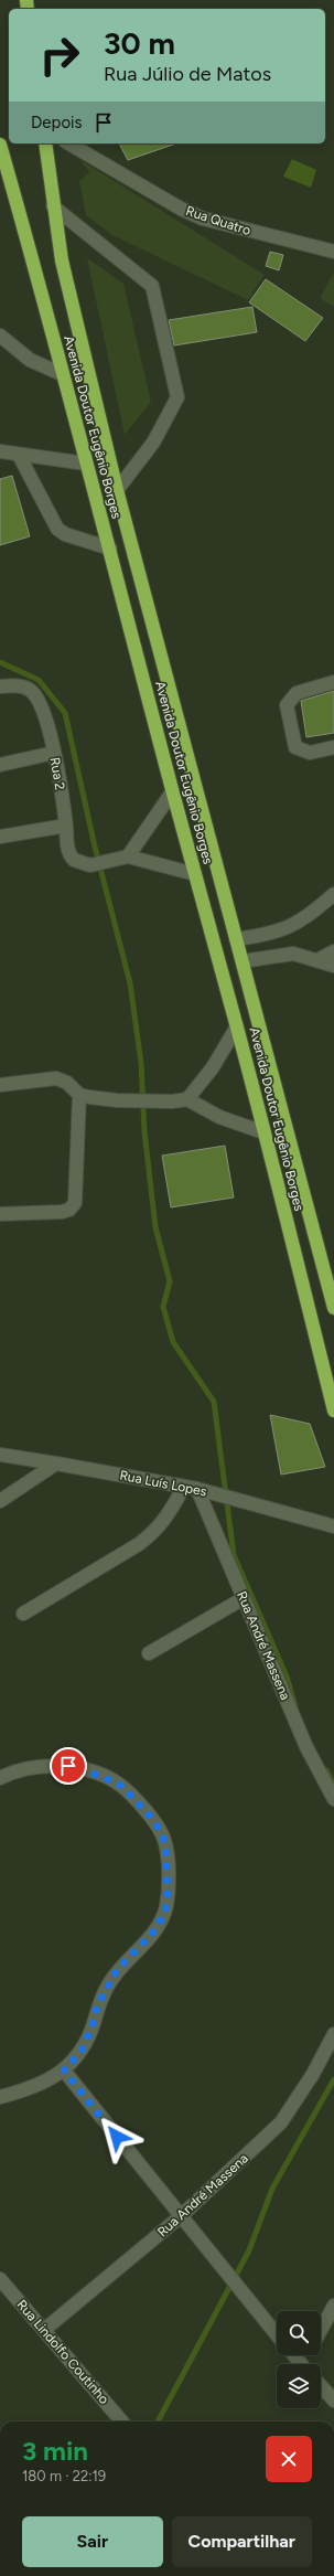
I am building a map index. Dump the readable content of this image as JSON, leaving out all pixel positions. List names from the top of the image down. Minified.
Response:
{"streets":{"highway":["Avenida Doutor Eugênio Borges"],"street":["Rua Quatro","Rua 2","Rua Luís Lopes","Rua André Massena","Rua Lindolfo Coutinho"]},"crossings":[["Rua Luís Lopes","Rua André Massena"],["Rua André Massena","Rua Lindolfo Coutinho"]],"page":{"turn":["30 m","Rua Júlio de Matos"],"then":"Depois","heading":["3 min","180 m · 22:19"],"buttons":["Sair","Compartilhar"]}}
